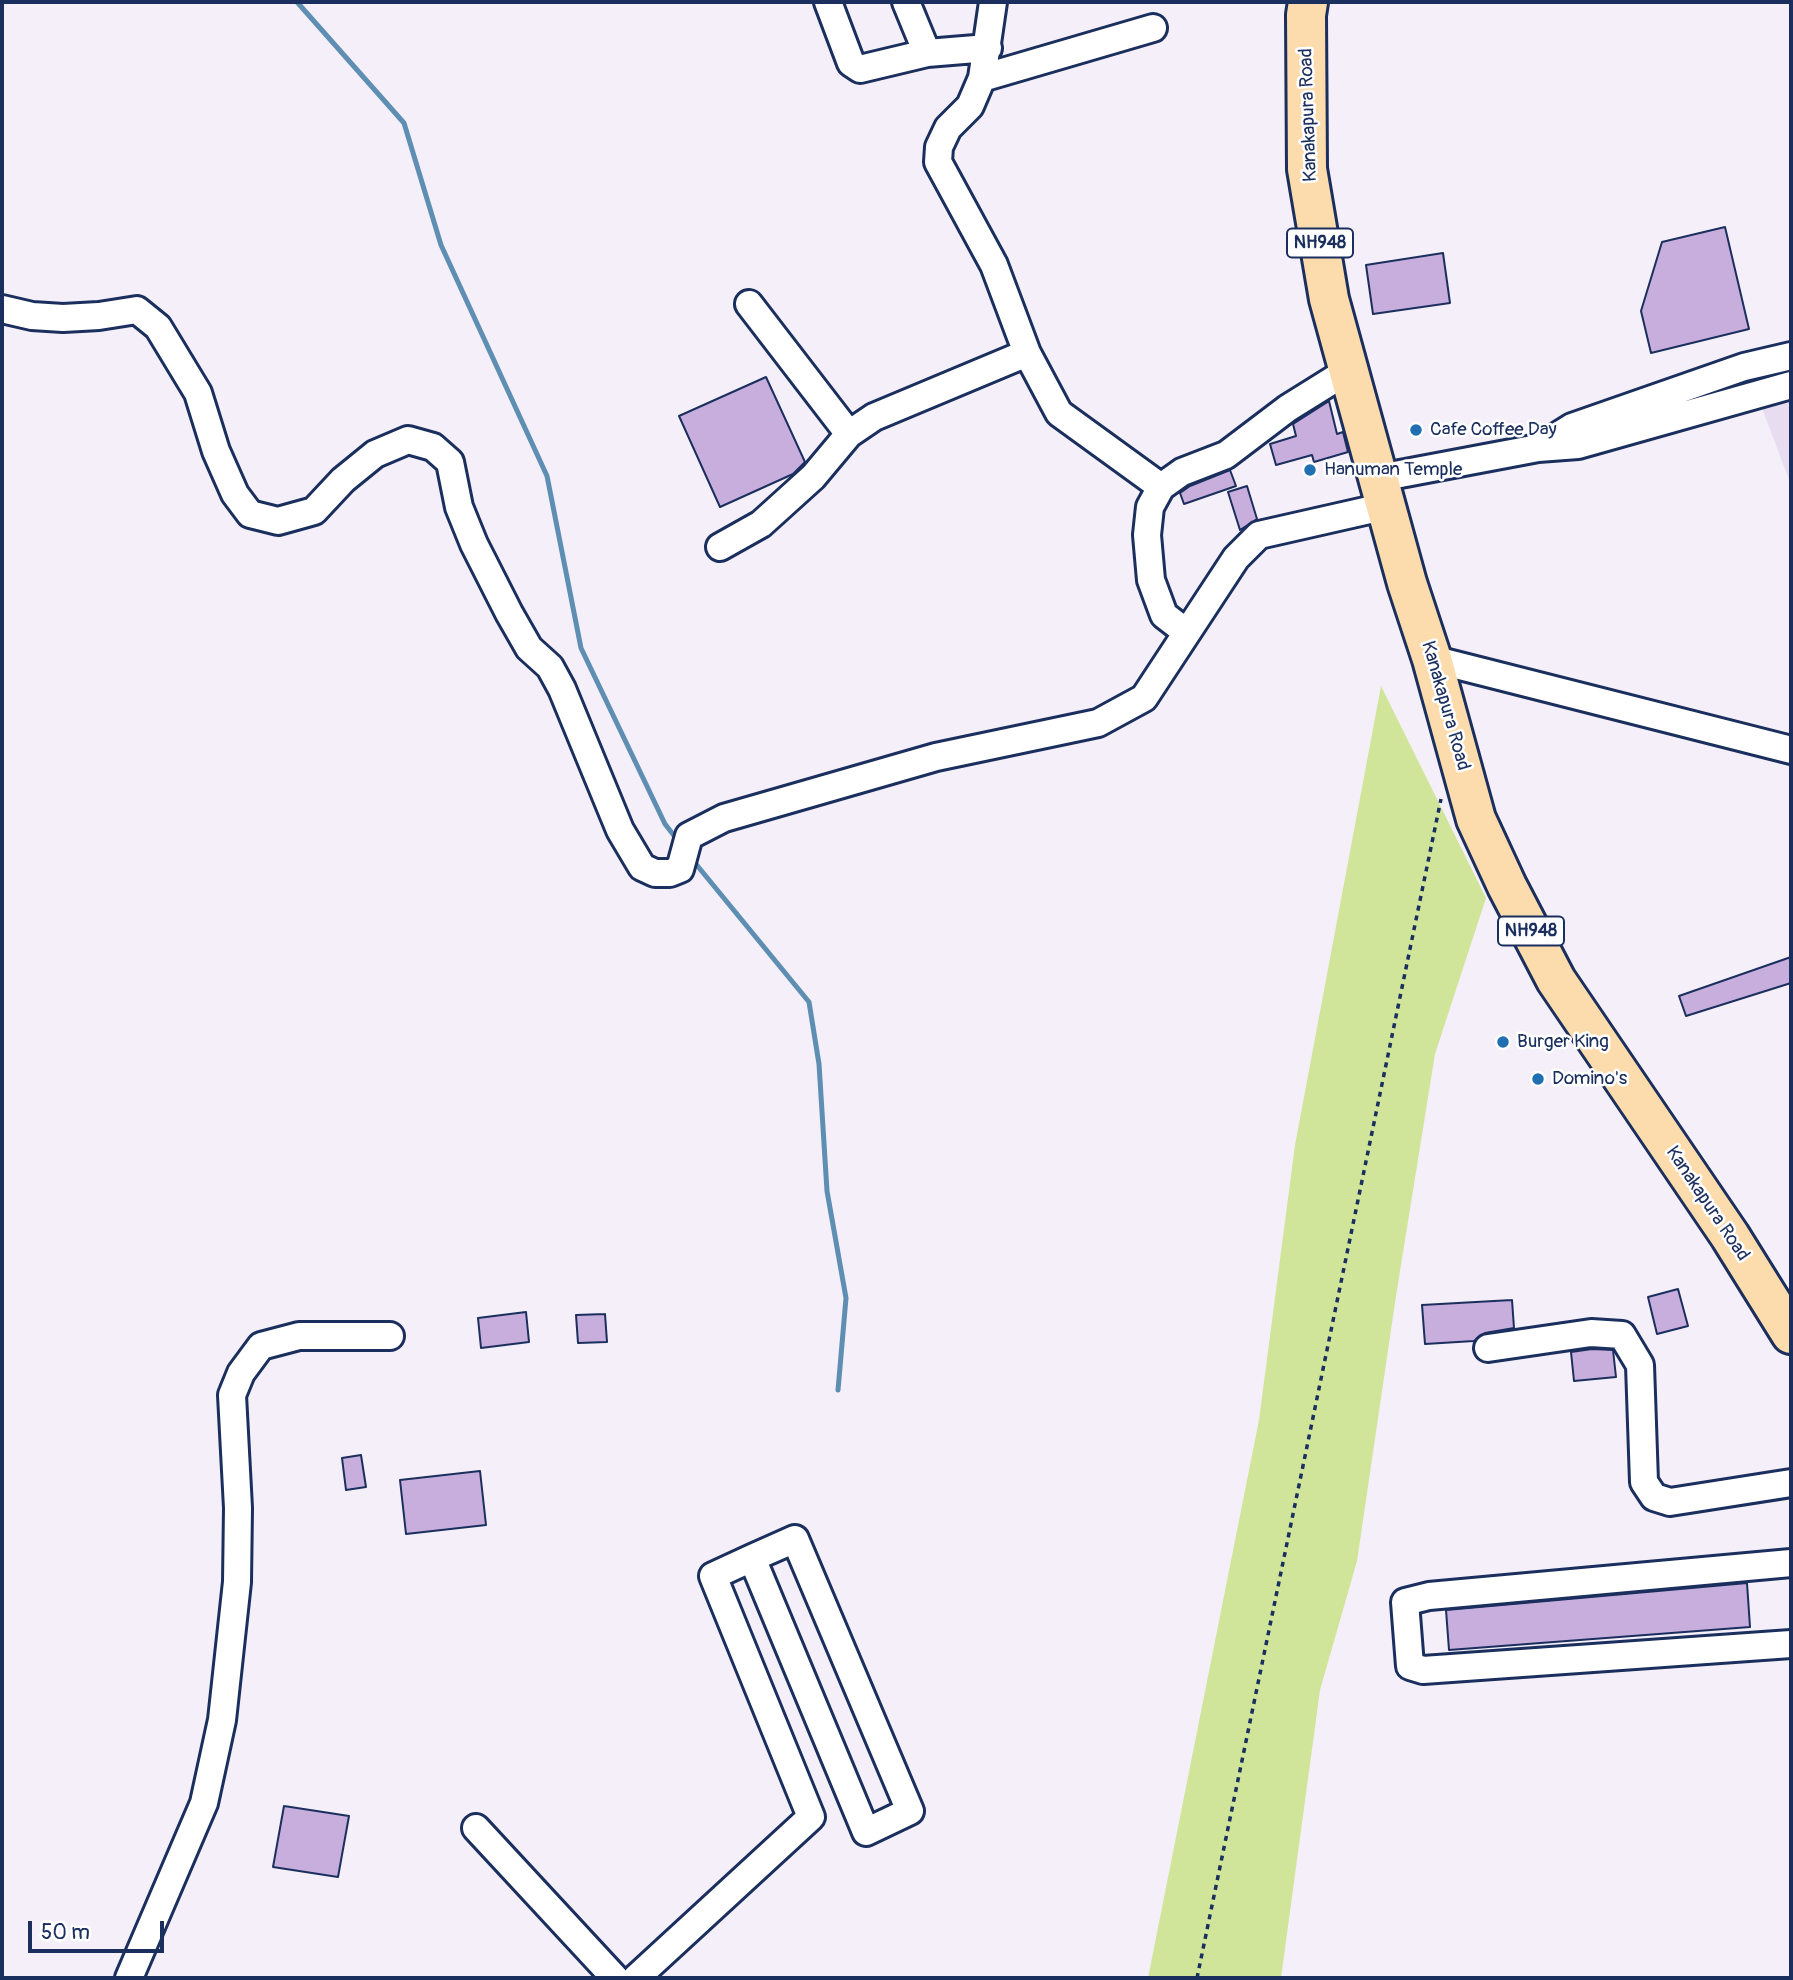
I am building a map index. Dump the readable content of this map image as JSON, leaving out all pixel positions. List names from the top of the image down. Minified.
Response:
{"streets":{"highway":["Kanakapura Road","NH948"]},"places":["Cafe Coffee Day","Hanuman Temple","Burger King","Domino's"],"scale_bar":"50 m"}
